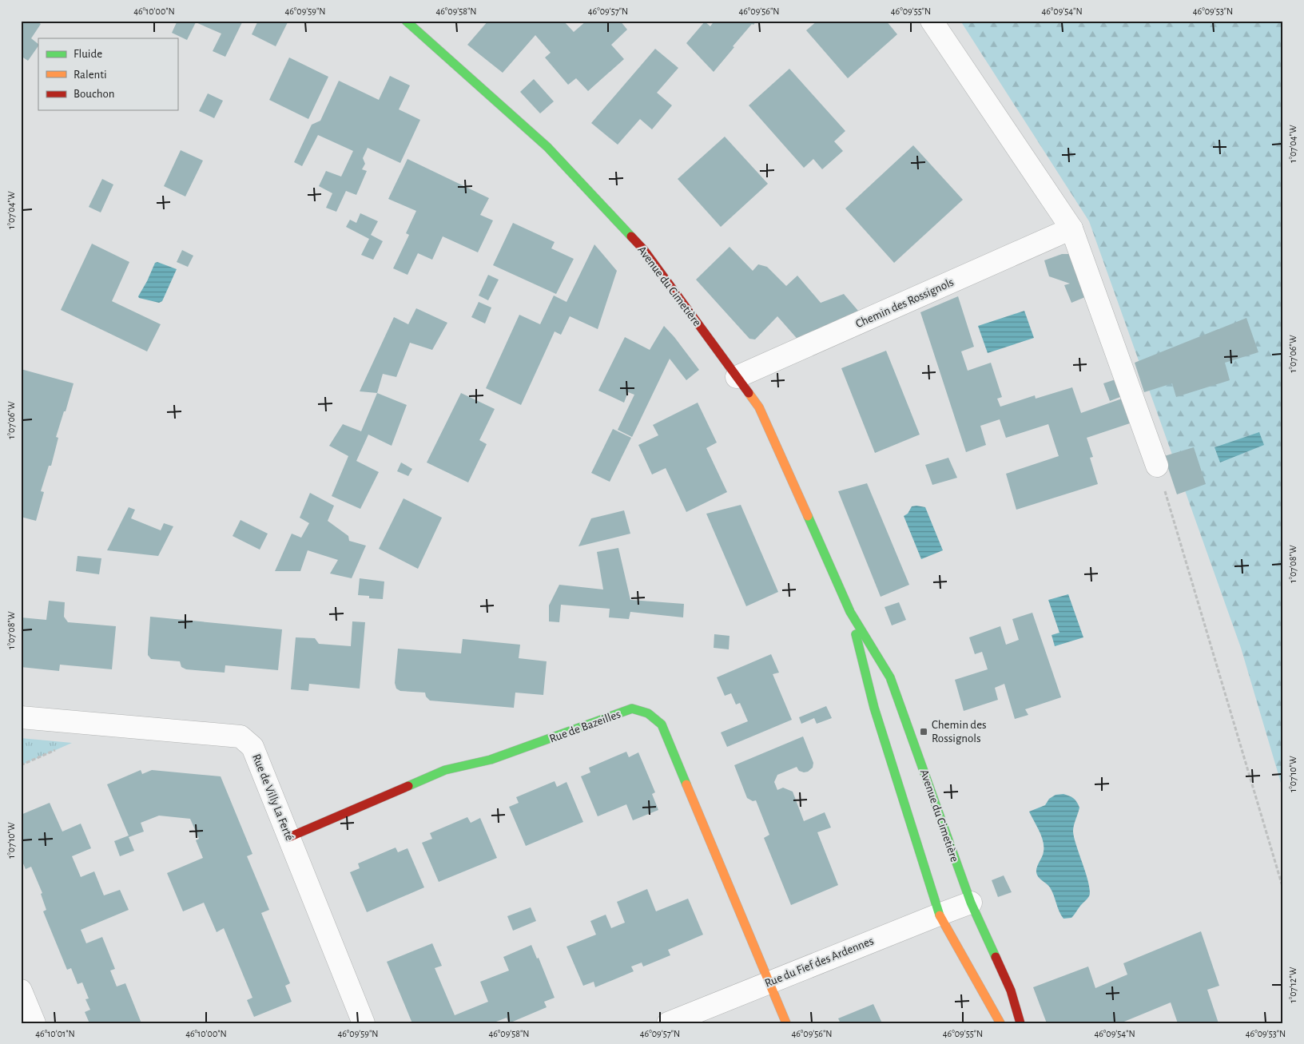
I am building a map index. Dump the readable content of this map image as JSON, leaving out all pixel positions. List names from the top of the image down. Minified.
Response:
{"streets":{"street":["Avenue du Cimetière","Chemin des Rossignols","Rue de Bazeilles","Rue de Villy La Ferté","Rue du Fief des Ardennes"]},"crossings":[["Avenue du Cimetière","Chemin des Rossignols"],["Avenue du Cimetière","Rue du Fief des Ardennes"],["Rue de Bazeilles","Rue de Villy La Ferté"],["Rue de Bazeilles","Rue du Fief des Ardennes"]],"places":{"transit":["Chemin des Rossignols"]},"legend":["Fluide","Ralenti","Bouchon"],"coordinates":["46°10'00\"N","46°09'59\"N","46°09'58\"N","46°09'57\"N","46°09'56\"N","46°09'55\"N","46°09'54\"N","46°09'53\"N","1°07'04\"W","1°07'06\"W","1°07'08\"W","1°07'10\"W","1°07'12\"W","46°10'01\"N"]}
